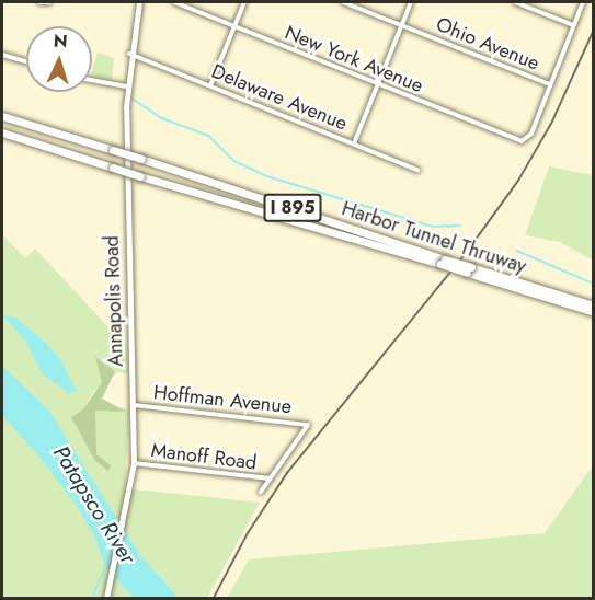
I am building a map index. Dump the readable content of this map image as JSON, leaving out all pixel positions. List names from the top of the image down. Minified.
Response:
{"streets":{"highway":["I 895","Harbor Tunnel Thruway"],"main road":["Annapolis Road"],"street":["Ohio Avenue","New York Avenue","Delaware Avenue","Hoffman Avenue","Manoff Road"]},"crossings":[["Ohio Avenue","New York Avenue"],["Delaware Avenue","Annapolis Road"],["Annapolis Road","Hoffman Avenue"],["Annapolis Road","Manoff Road"],["Hoffman Avenue","Manoff Road"]],"water":["Patapsco River"],"north":"top"}
